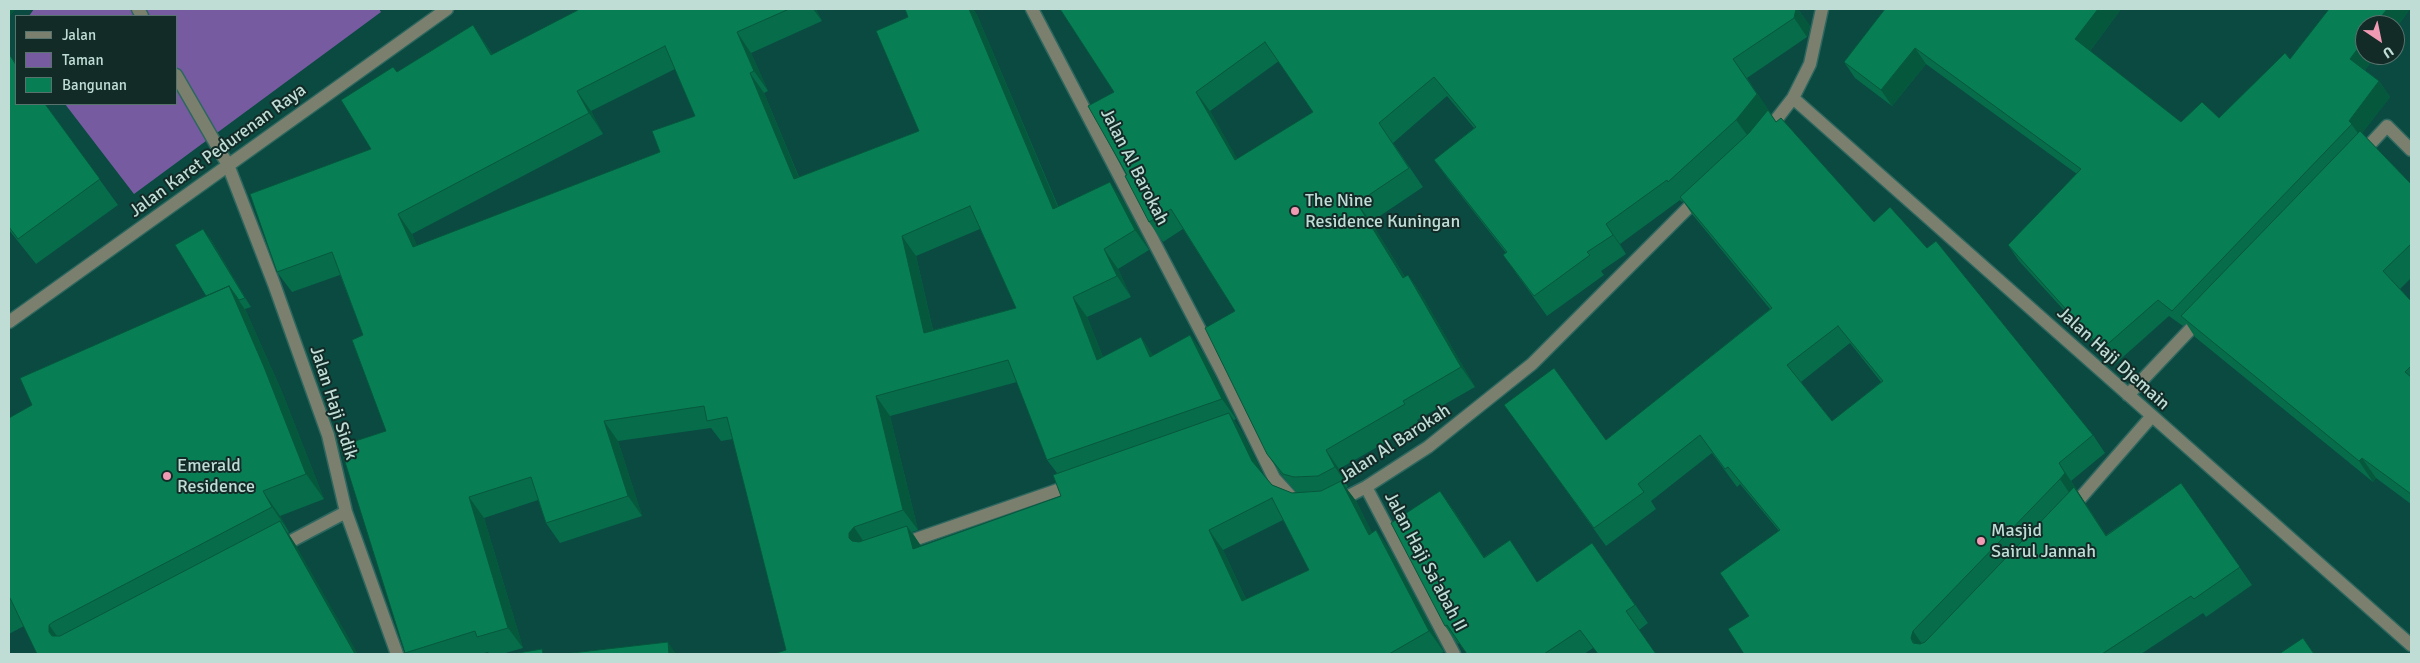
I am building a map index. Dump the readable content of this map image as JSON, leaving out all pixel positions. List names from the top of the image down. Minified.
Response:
{"streets":{"street":["Jalan Karet Pedurenan Raya","Jalan Al Barokah","Jalan Haji Djemain","Jalan Haji Sidik","Jalan Haji Sa'abah II"]},"crossings":[["Jalan Karet Pedurenan Raya","Jalan Haji Sidik"],["Jalan Al Barokah","Jalan Haji Sa'abah II"]],"places":["The Nine Residence Kuningan","Emerald Residence","Masjid Sairul Jannah"],"legend":["Jalan","Taman","Bangunan"],"north":"bottom right"}
